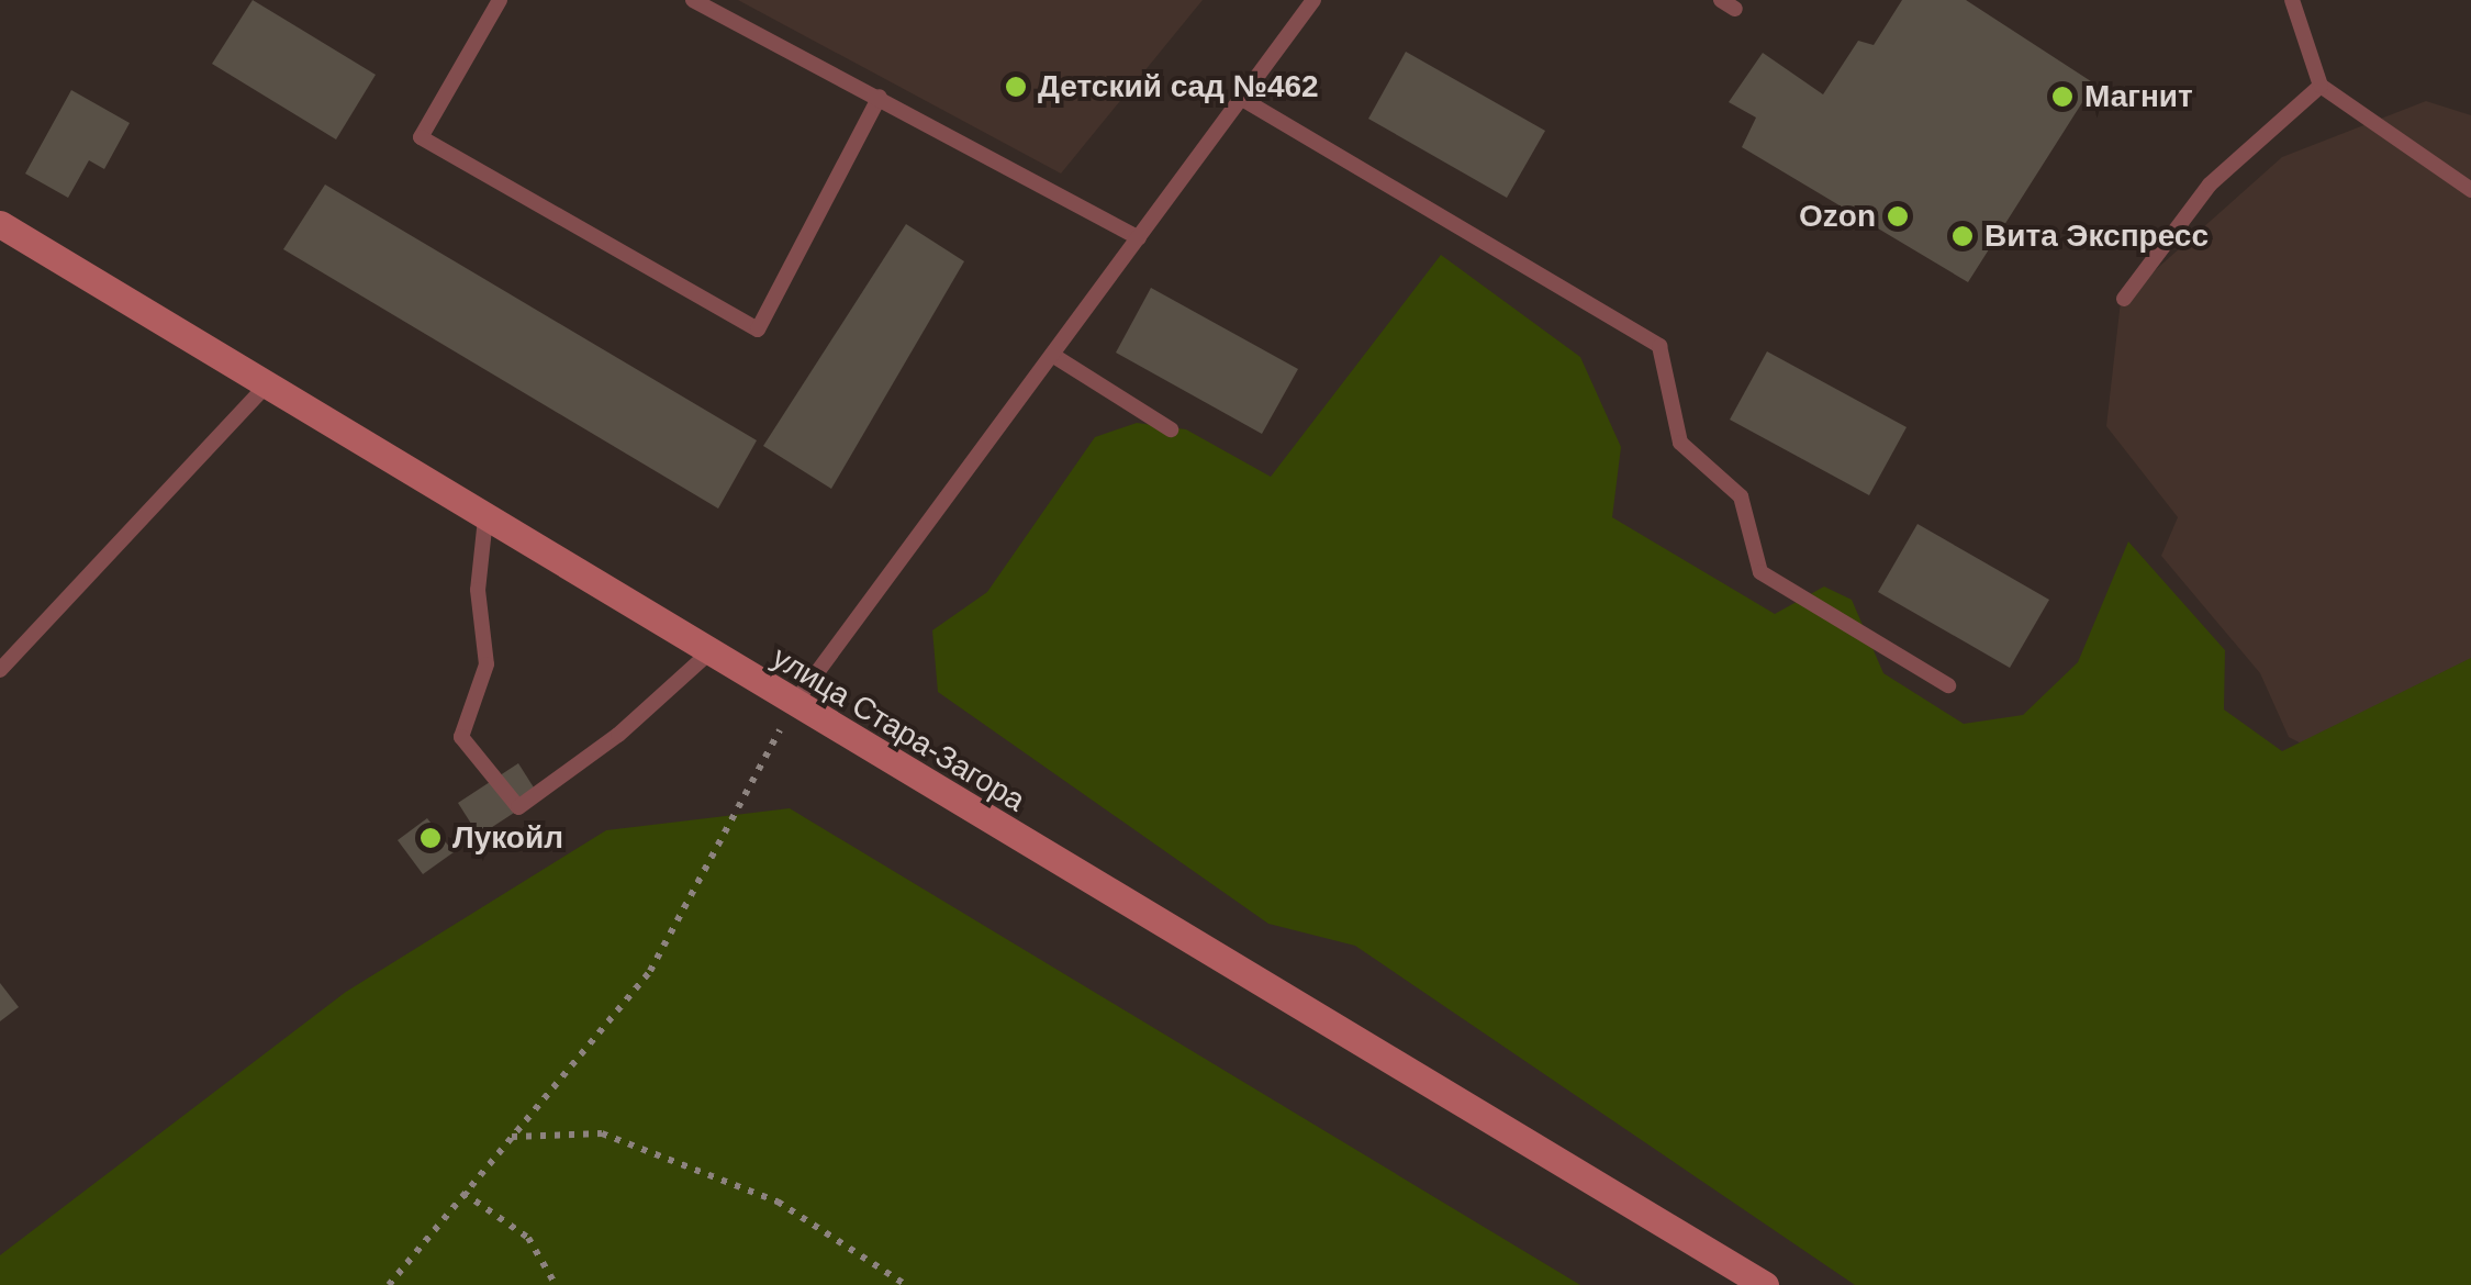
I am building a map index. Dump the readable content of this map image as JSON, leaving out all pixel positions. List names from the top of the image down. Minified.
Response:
{"streets":{"main road":["улица Стара-Загора"]},"places":["Детский сад №462","Магнит","Ozon","Вита Экспресс","Лукойл"]}
